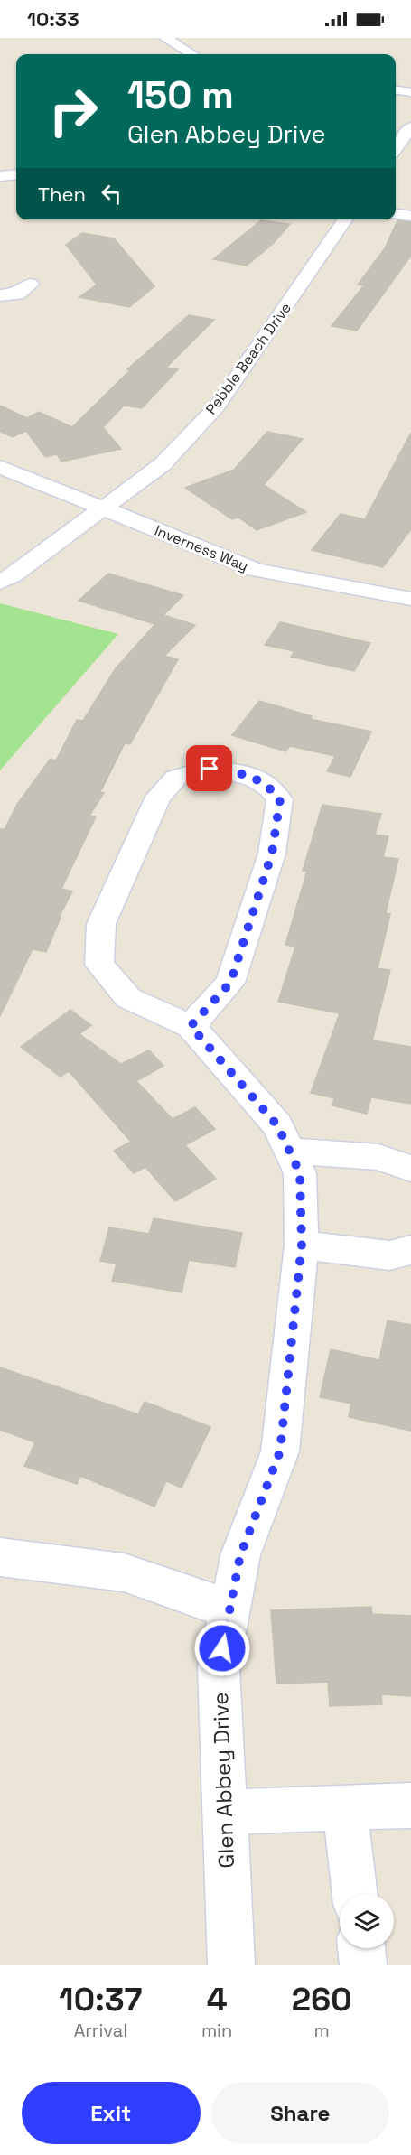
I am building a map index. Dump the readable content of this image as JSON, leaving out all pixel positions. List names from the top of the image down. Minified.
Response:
{"streets":{"street":["Pebble Beach Drive","Inverness Way","Glen Abbey Drive"]},"crossings":[["Pebble Beach Drive","Inverness Way"]],"page":{"status":"10:33","turn":["150 m","Glen Abbey Drive"],"then":"Then","eta":["10:37","Arrival","4","min","260","m"],"buttons":["Exit","Share"]}}
